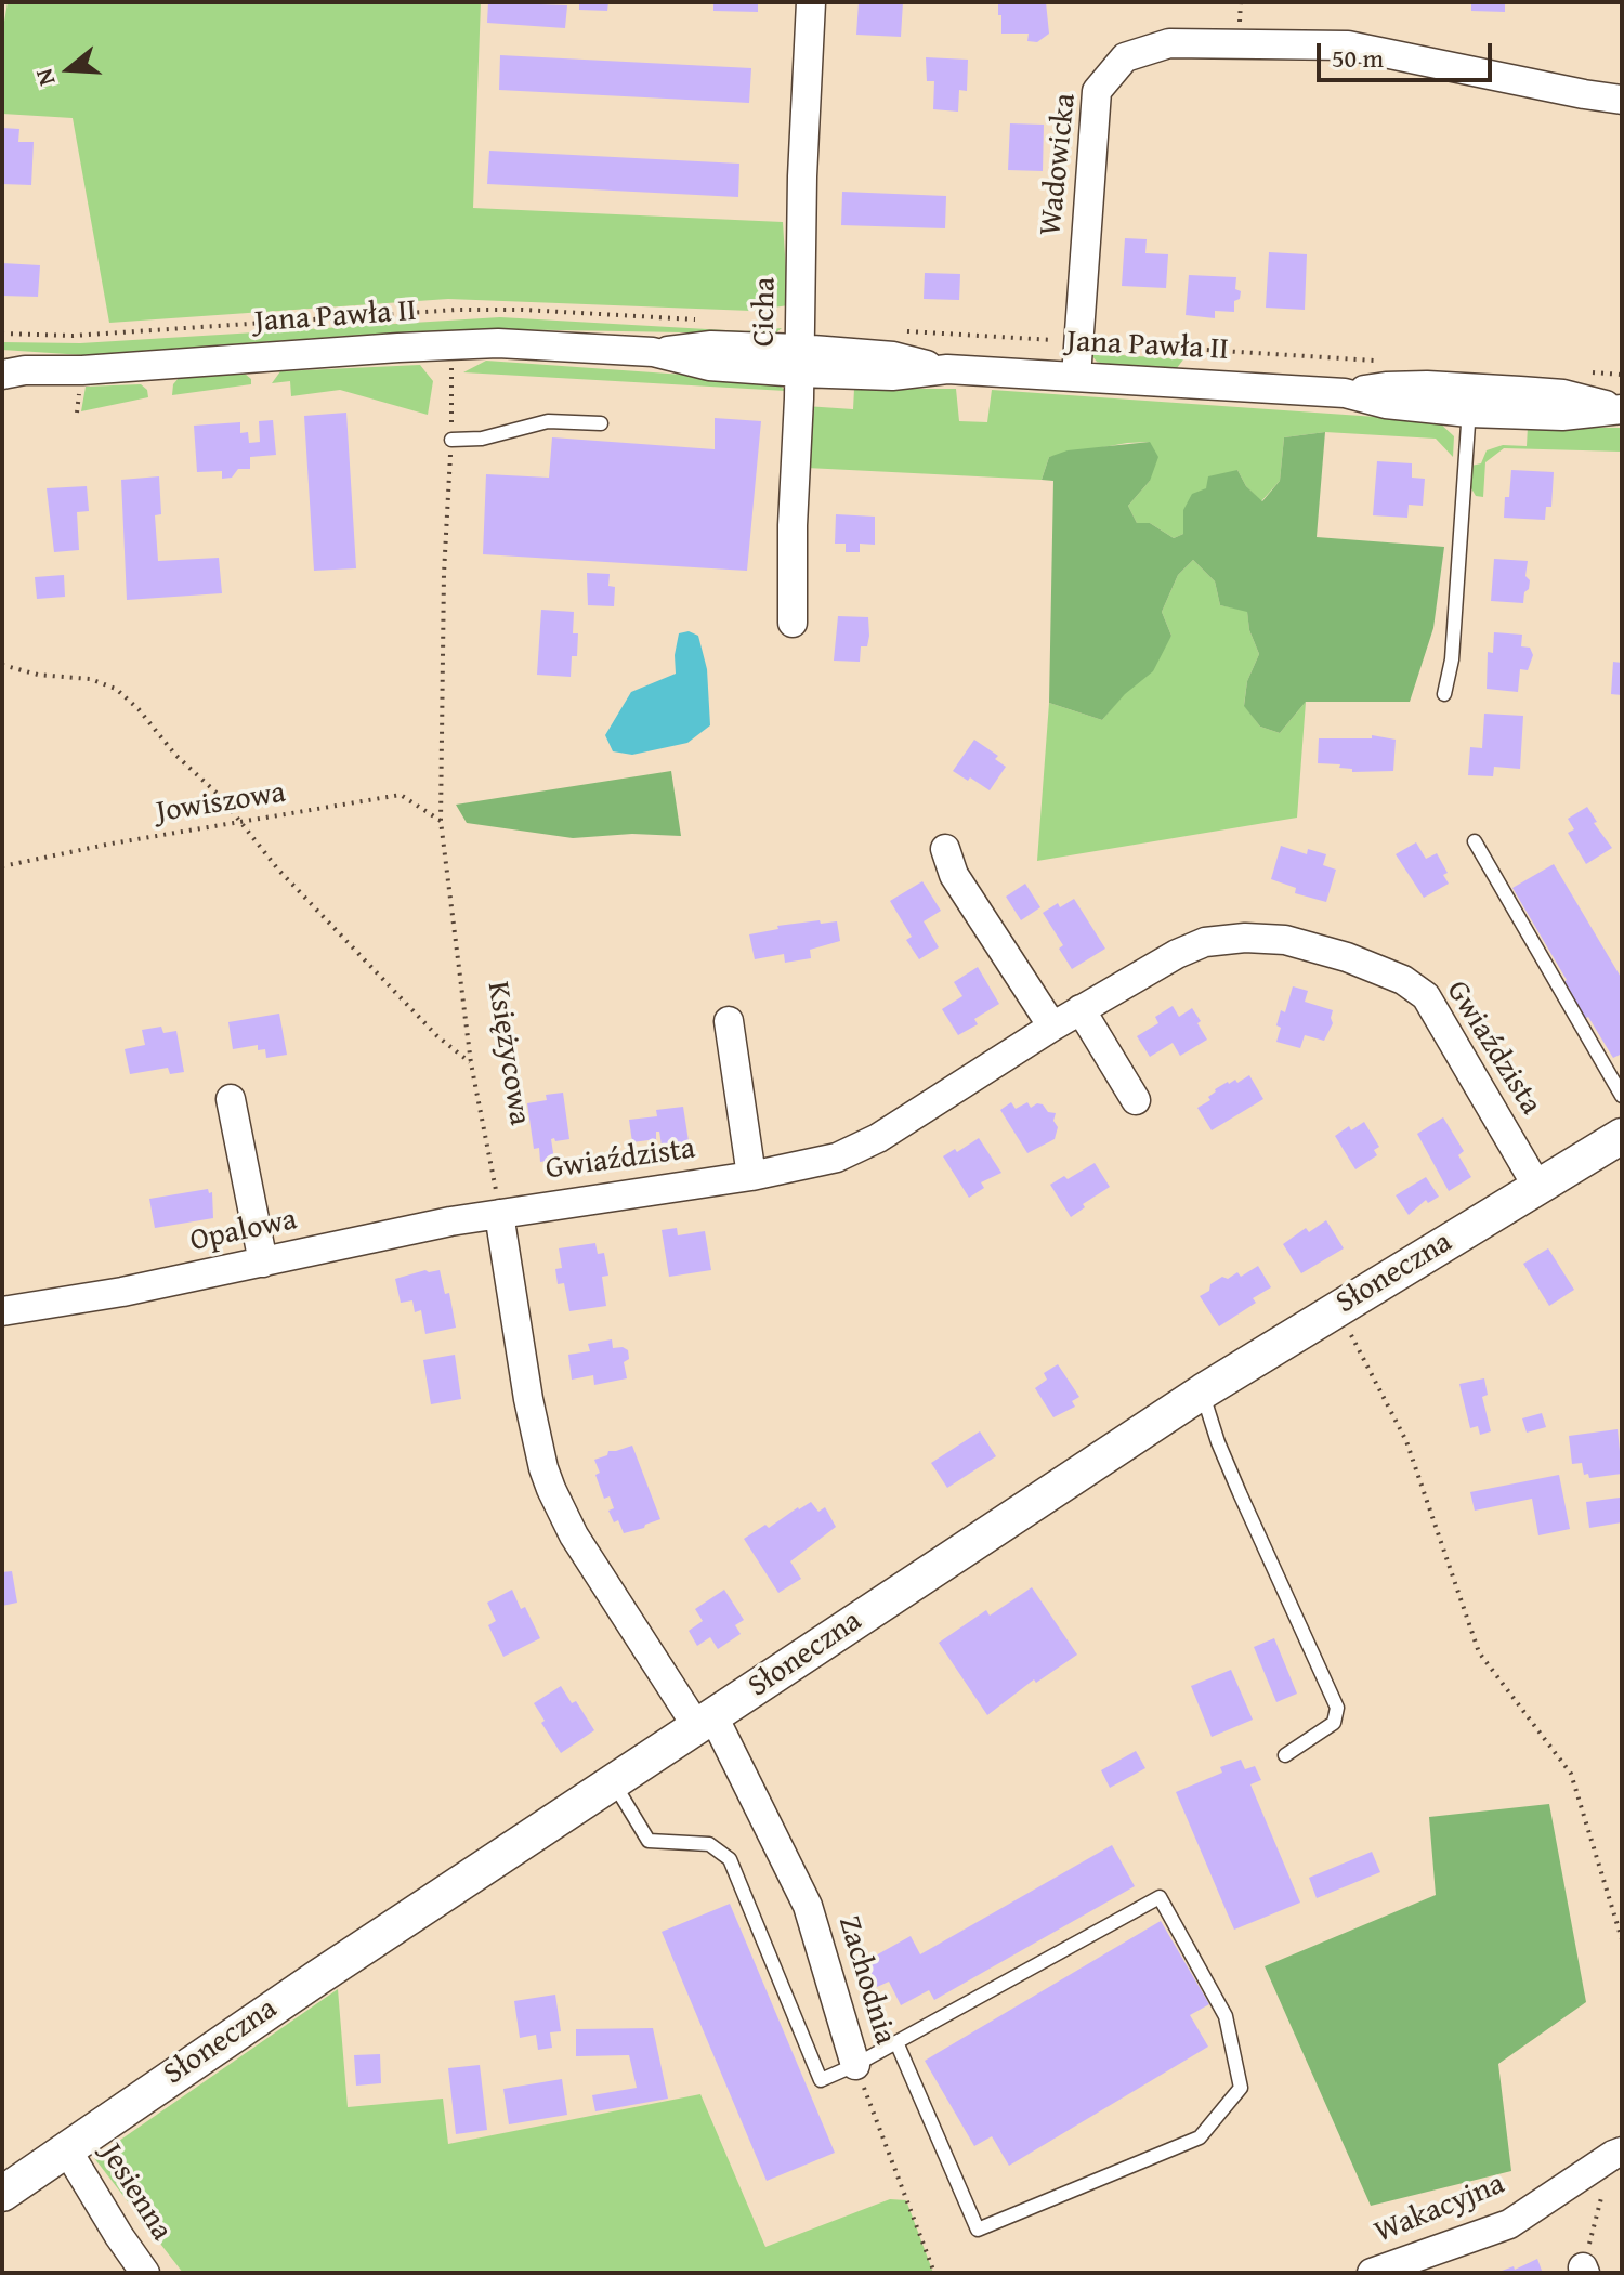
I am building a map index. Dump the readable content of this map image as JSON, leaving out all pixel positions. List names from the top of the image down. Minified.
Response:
{"streets":{"street":["Wadowicka","Cicha","Jana Pawła II","Gwiaździsta","Opalowa","Słoneczna","Zachodnia","Jesienna","Wakacyjna"],"path":["Jowiszowa","Księżycowa"]},"crossings":[["Wadowicka","Jana Pawła II"],["Cicha","Jana Pawła II"],["Jana Pawła II","Księżycowa"],["Jowiszowa","Księżycowa"],["Gwiaździsta","Księżycowa"],["Gwiaździsta","Opalowa"],["Gwiaździsta","Słoneczna"],["Księżycowa","Opalowa"],["Słoneczna","Zachodnia"],["Słoneczna","Jesienna"]],"scale_bar":"50 m","north":"left"}
